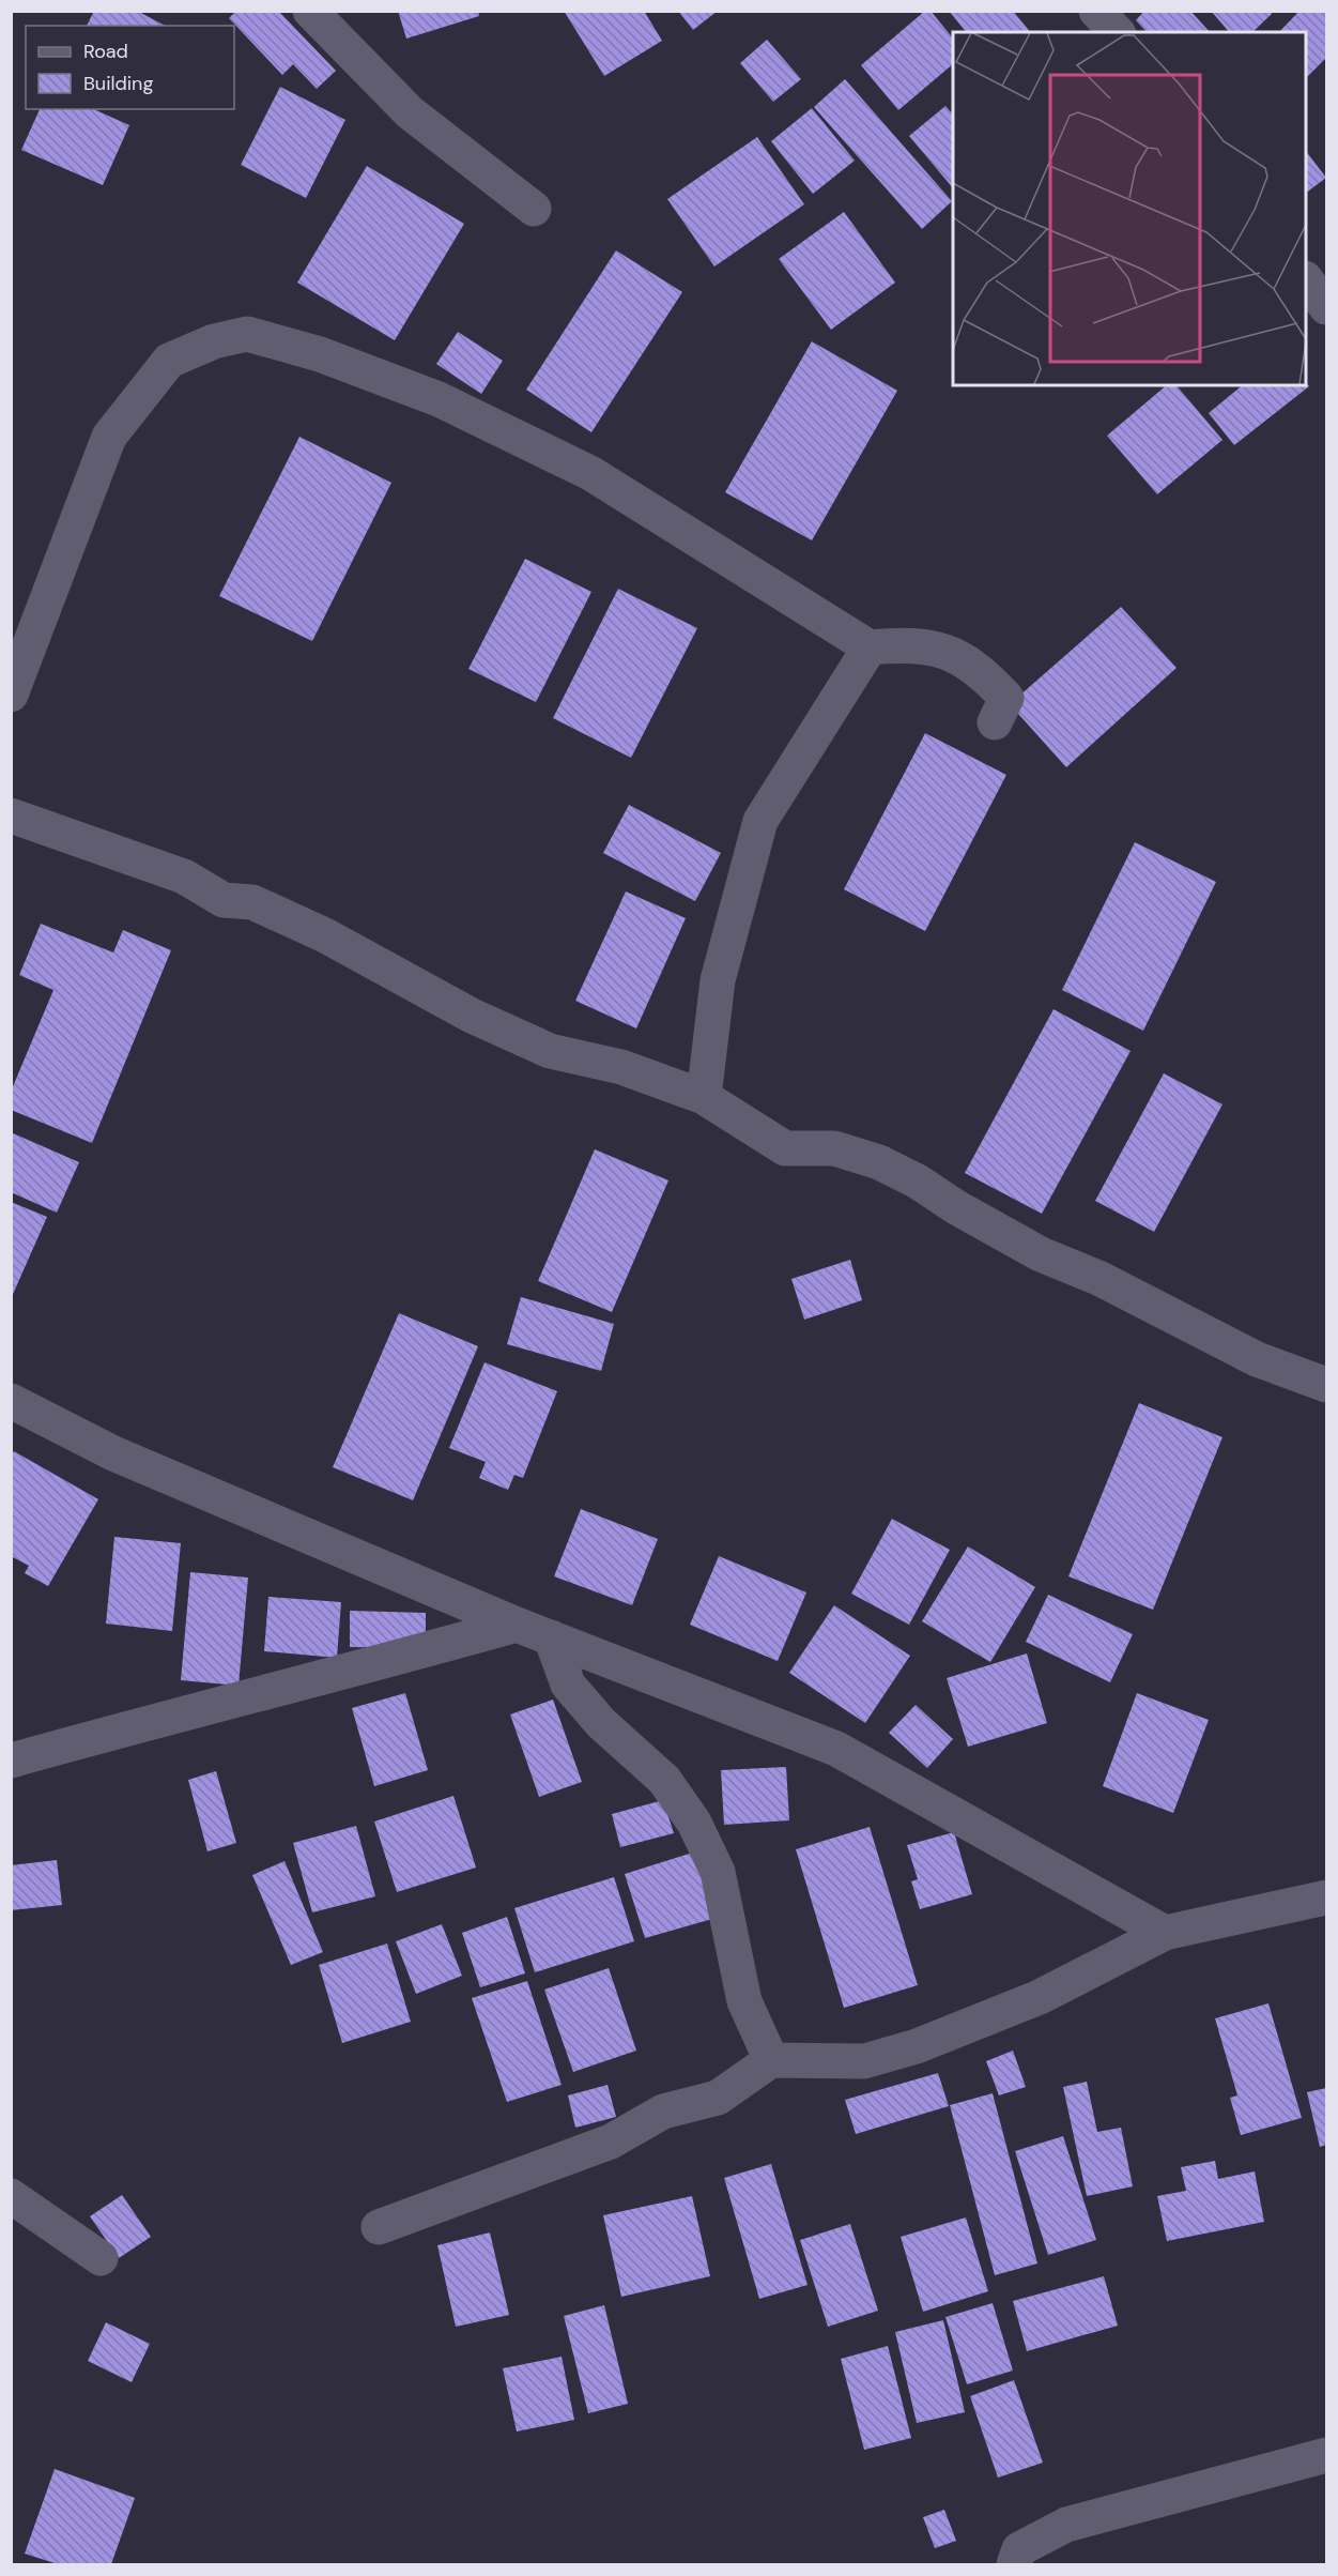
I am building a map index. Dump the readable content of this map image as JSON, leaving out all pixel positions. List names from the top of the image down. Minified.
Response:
{"legend":["Road","Building"]}
